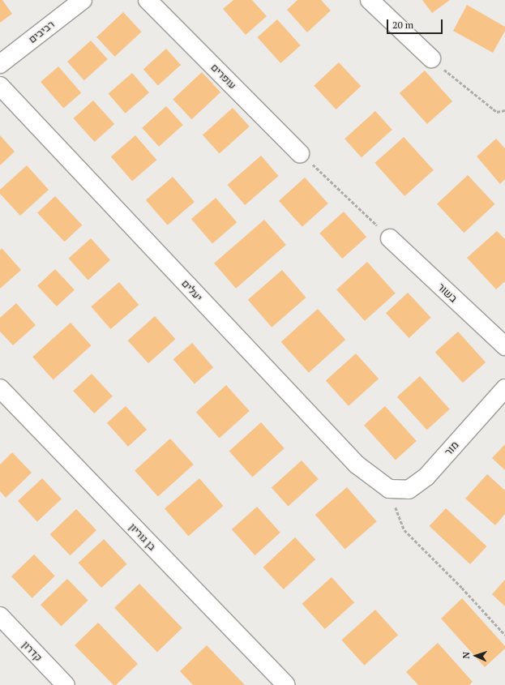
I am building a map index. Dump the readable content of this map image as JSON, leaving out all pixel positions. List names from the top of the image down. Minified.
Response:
{"streets":{"street":["רביבים","עופרים","יעלים","בשור","מור","בן גוריון","קדרון"]},"crossings":[["יעלים","מור"]],"scale_bar":"20 m","north":"left"}
